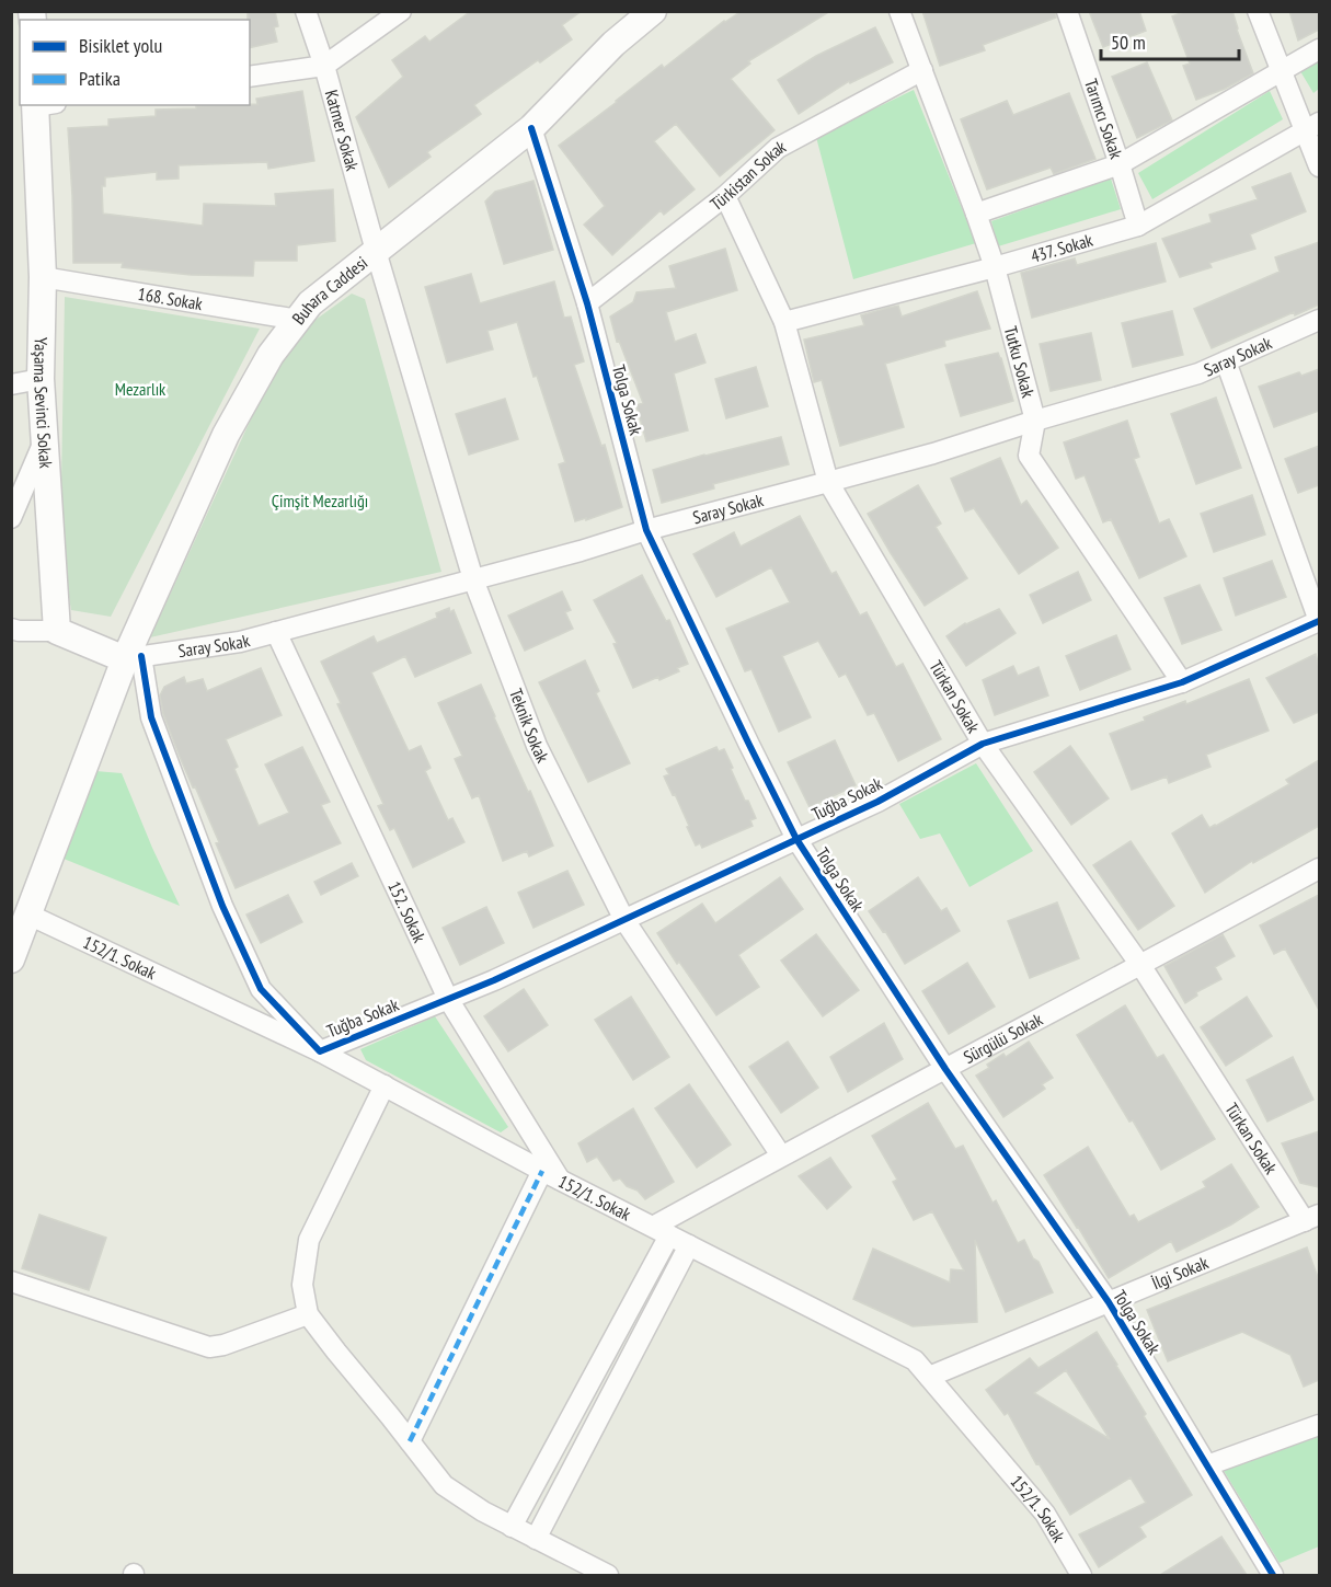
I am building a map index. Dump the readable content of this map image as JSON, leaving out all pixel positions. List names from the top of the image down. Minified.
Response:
{"streets":{"street":["Tarımcı Sokak","Katmer Sokak","Türkistan Sokak","437. Sokak","Buhara Caddesi","168. Sokak","Saray Sokak","Tutku Sokak","Tolga Sokak","Yaşama Sevinci Sokak","Türkan Sokak","Teknik Sokak","Tuğba Sokak","152. Sokak","152/1. Sokak","Sürgülü Sokak","İlgi Sokak"]},"crossings":[["Tarımcı Sokak","437. Sokak"],["Katmer Sokak","Buhara Caddesi"],["Katmer Sokak","Teknik Sokak"],["Türkistan Sokak","Tutku Sokak"],["Türkistan Sokak","Tolga Sokak"],["Türkistan Sokak","Türkan Sokak"],["437. Sokak","Tutku Sokak"],["437. Sokak","Türkan Sokak"],["Buhara Caddesi","168. Sokak"],["Buhara Caddesi","Saray Sokak"],["Buhara Caddesi","Tolga Sokak"],["Buhara Caddesi","Teknik Sokak"],["Buhara Caddesi","152/1. Sokak"],["168. Sokak","Yaşama Sevinci Sokak"],["Saray Sokak","Tutku Sokak"],["Saray Sokak","Tolga Sokak"],["Saray Sokak","Türkan Sokak"],["Saray Sokak","Teknik Sokak"],["Saray Sokak","152. Sokak"],["Tutku Sokak","Tuğba Sokak"],["Tolga Sokak","Tuğba Sokak"],["Tolga Sokak","Sürgülü Sokak"],["Tolga Sokak","İlgi Sokak"],["Türkan Sokak","Tuğba Sokak"],["Türkan Sokak","Sürgülü Sokak"],["Türkan Sokak","İlgi Sokak"],["Teknik Sokak","Tuğba Sokak"],["Teknik Sokak","Sürgülü Sokak"],["Tuğba Sokak","152. Sokak"],["Tuğba Sokak","152/1. Sokak"],["152. Sokak","152/1. Sokak"],["152/1. Sokak","Sürgülü Sokak"],["152/1. Sokak","İlgi Sokak"]],"parks":["Mezarlık","Çimşit Mezarlığı"],"legend":["Bisiklet yolu","Patika"],"scale_bar":"50 m"}
